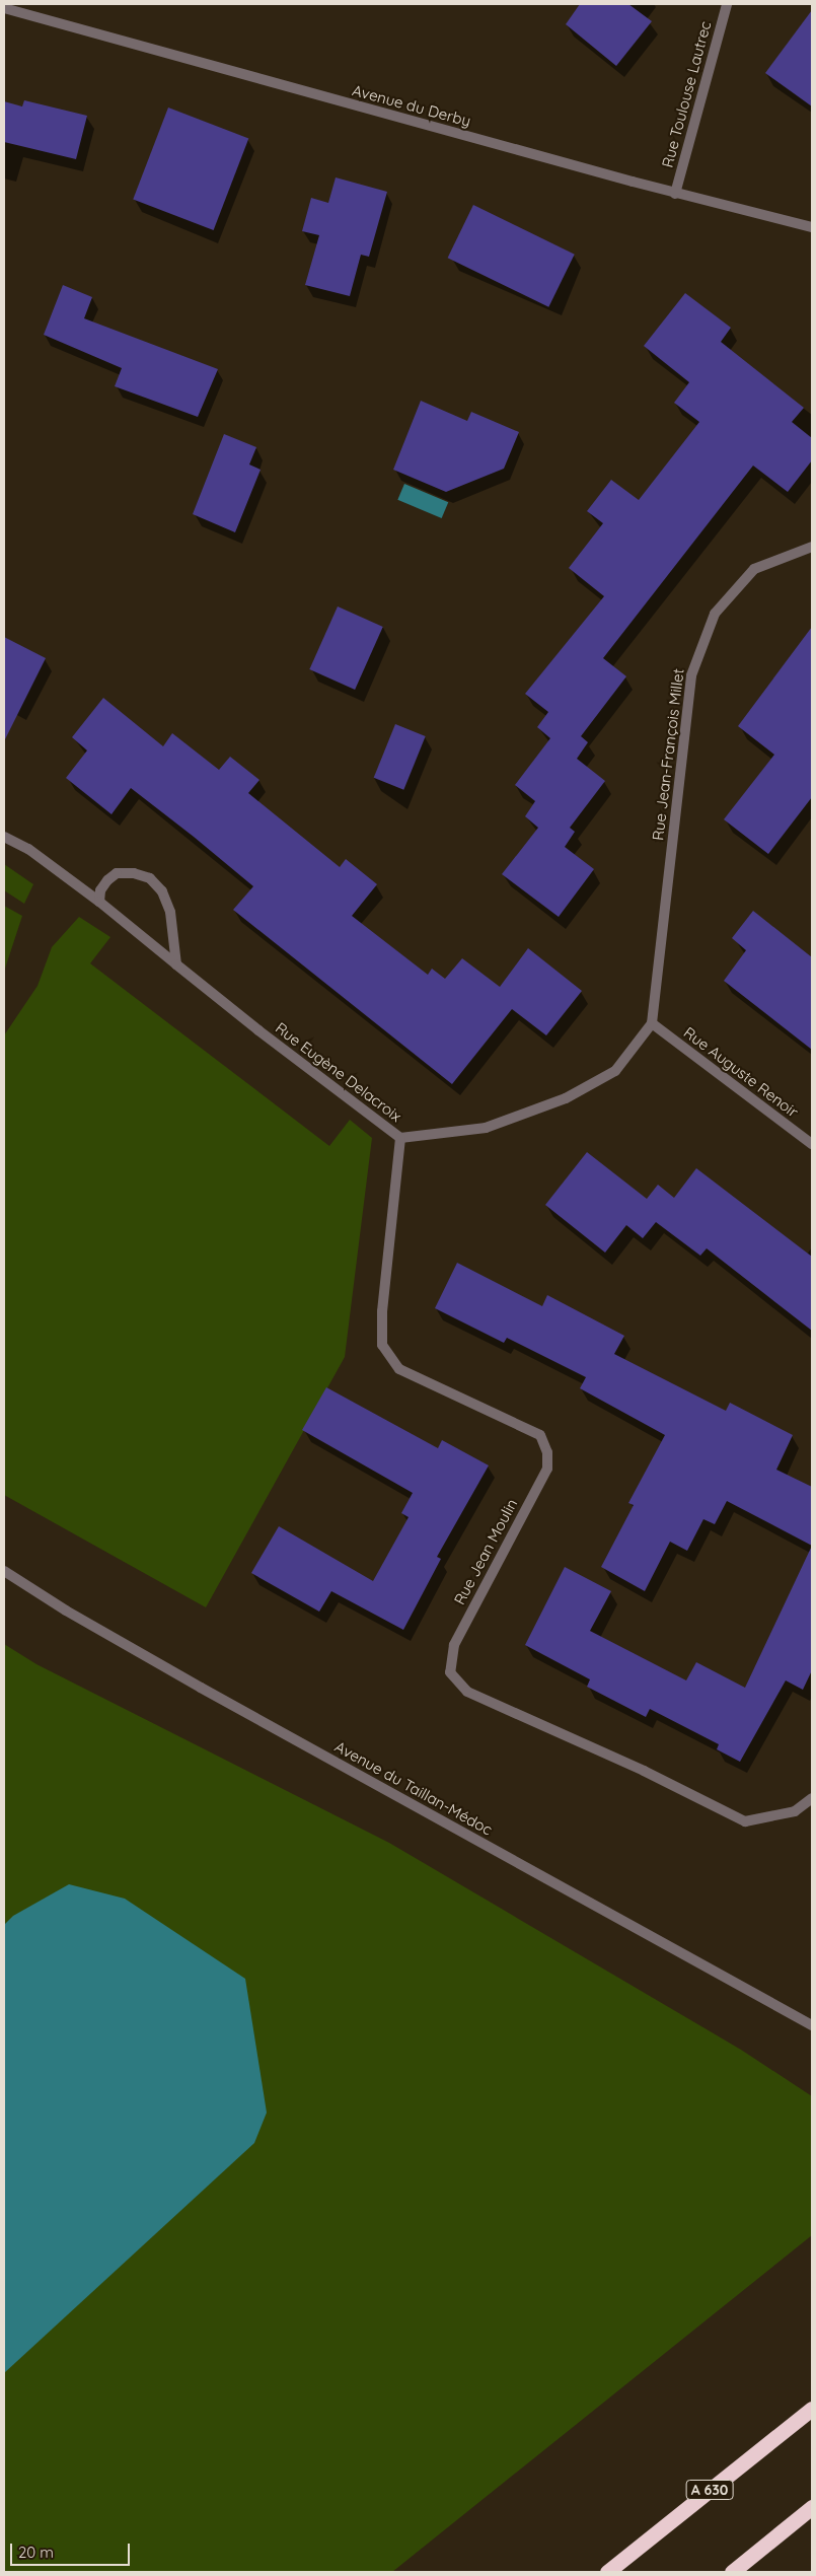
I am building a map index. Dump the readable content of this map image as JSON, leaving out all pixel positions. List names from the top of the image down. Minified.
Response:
{"streets":{"highway":["A 630"],"street":["Rue Toulouse Lautrec","Avenue du Derby","Rue Jean-François Millet","Rue Eugène Delacroix","Rue Auguste Renoir","Rue Jean Moulin","Avenue du Taillan-Médoc"]},"crossings":[["Rue Toulouse Lautrec","Avenue du Derby"],["Rue Jean-François Millet","Rue Eugène Delacroix"],["Rue Jean-François Millet","Rue Auguste Renoir"],["Rue Eugène Delacroix","Rue Auguste Renoir"],["Rue Eugène Delacroix","Rue Jean Moulin"]],"scale_bar":"20 m"}
